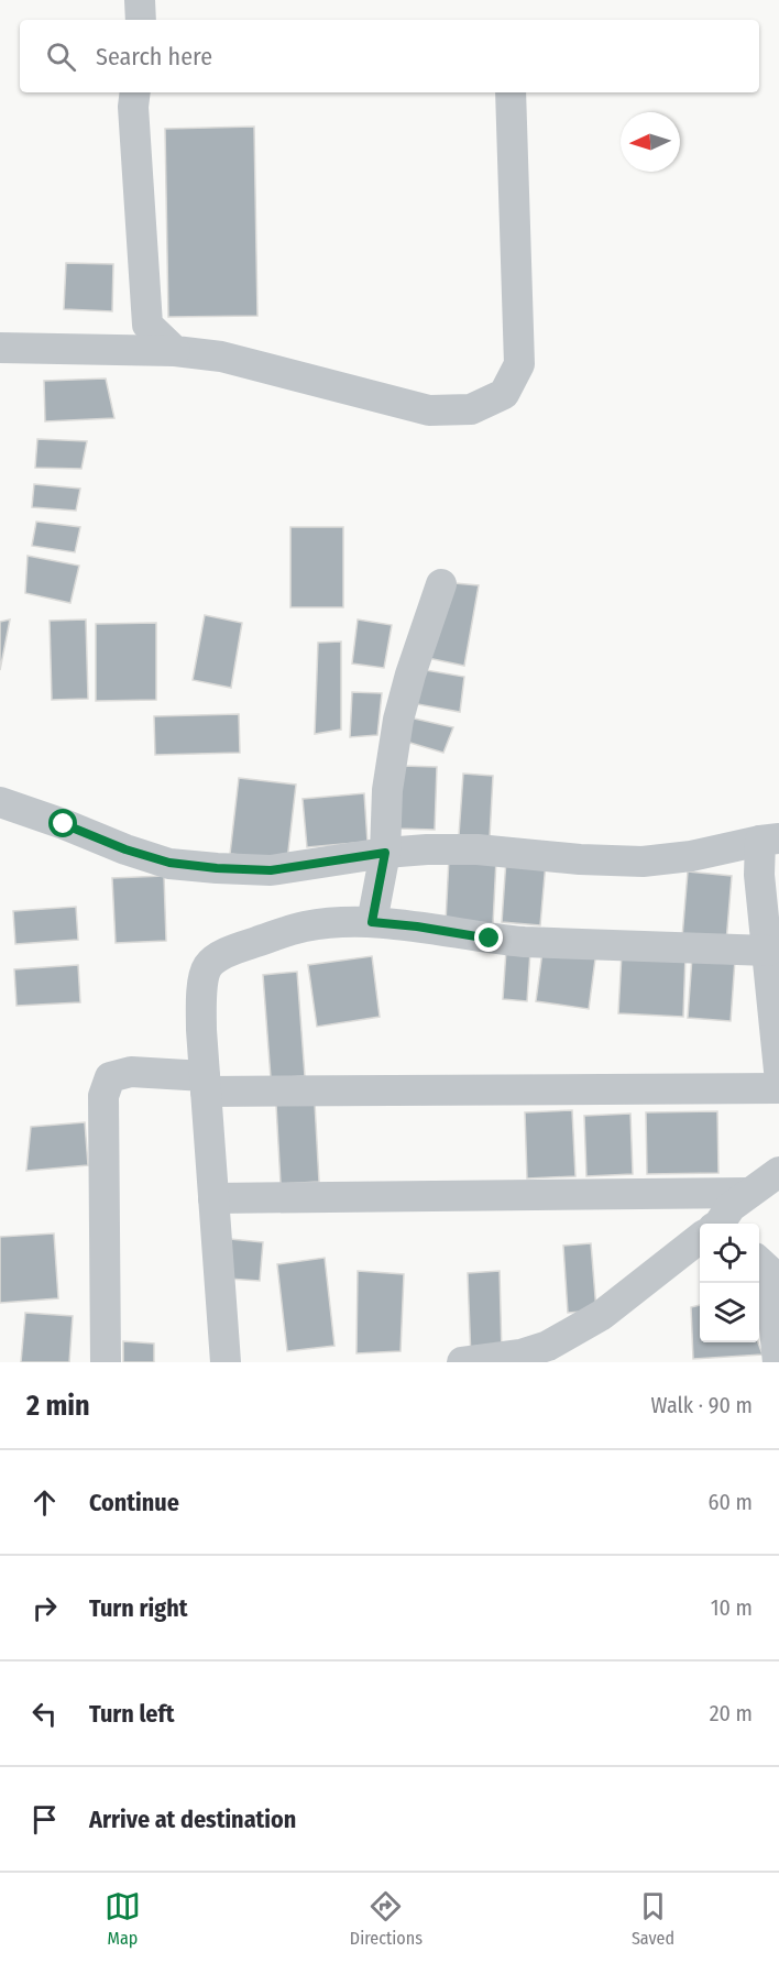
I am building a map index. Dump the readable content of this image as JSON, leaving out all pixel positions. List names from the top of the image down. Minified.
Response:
{"north":"left","page":{"search":"Search here","heading":["2 min","Walk · 90 m"],"list":[["Continue","60 m"],["Turn right","10 m"],["Turn left","20 m"],"Arrive at destination"],"nav":["Map","Directions","Saved"]}}
